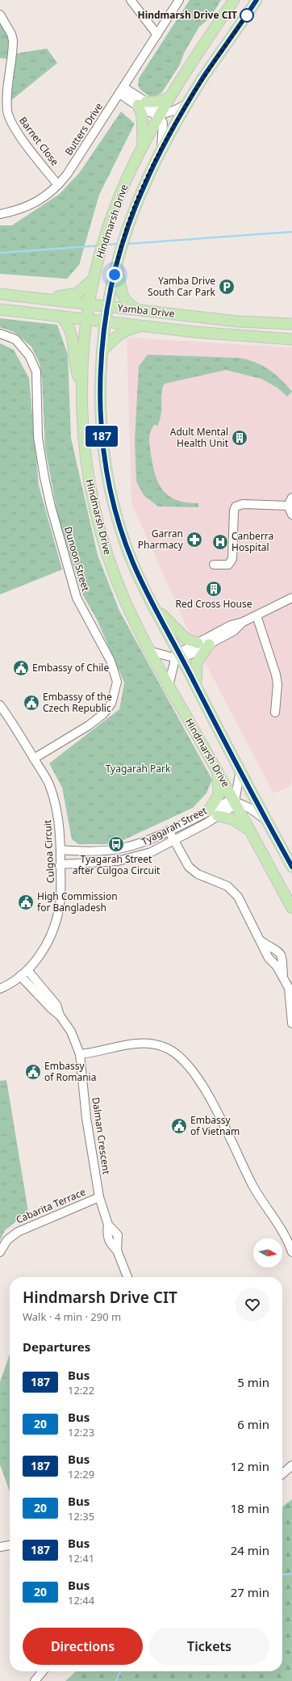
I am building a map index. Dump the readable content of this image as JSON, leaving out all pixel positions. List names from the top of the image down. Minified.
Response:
{"streets":{"main road":["Hindmarsh Drive","Yamba Drive"],"street":["Butters Drive","Barnet Close","Dunoon Street","Tyagarah Street","Culgoa Circuit","Dalman Crescent","Cabarita Terrace"]},"crossings":[["Butters Drive","Barnet Close"],["Hindmarsh Drive","Yamba Drive"],["Hindmarsh Drive","Tyagarah Street"],["Dunoon Street","Culgoa Circuit"],["Tyagarah Street","Culgoa Circuit"],["Culgoa Circuit","Dalman Crescent"],["Dalman Crescent","Cabarita Terrace"]],"parks":["Tyagarah Park"],"places":{"other":["Hindmarsh Drive CIT"],"parking":["Yamba Drive South Car Park"],"building":["Adult Mental Health Unit","Red Cross House"],"pharmacy":["Garran Pharmacy"],"hospital":["Canberra Hospital"],"public building":["Embassy of Chile","Embassy of the Czech Republic","High Commission for Bangladesh","Embassy of Romania","Embassy of Vietnam"],"bus stop":["Tyagarah Street after Culgoa Circuit"]},"lines":["bus line 187"],"north":"right","page":{"on_map":"187","heading":[["Hindmarsh Drive CIT","Walk · 4 min · 290 m"],"Departures"],"list":[{"mark":"187","name":"Bus","note":"12:22","value":"5 min"},{"mark":"20","name":"Bus","note":"12:23","value":"6 min"},{"mark":"187","name":"Bus","note":"12:29","value":"12 min"},{"mark":"20","name":"Bus","note":"12:35","value":"18 min"},{"mark":"187","name":"Bus","note":"12:41","value":"24 min"},{"mark":"20","name":"Bus","note":"12:44","value":"27 min"}],"buttons":["Directions","Tickets"]}}
